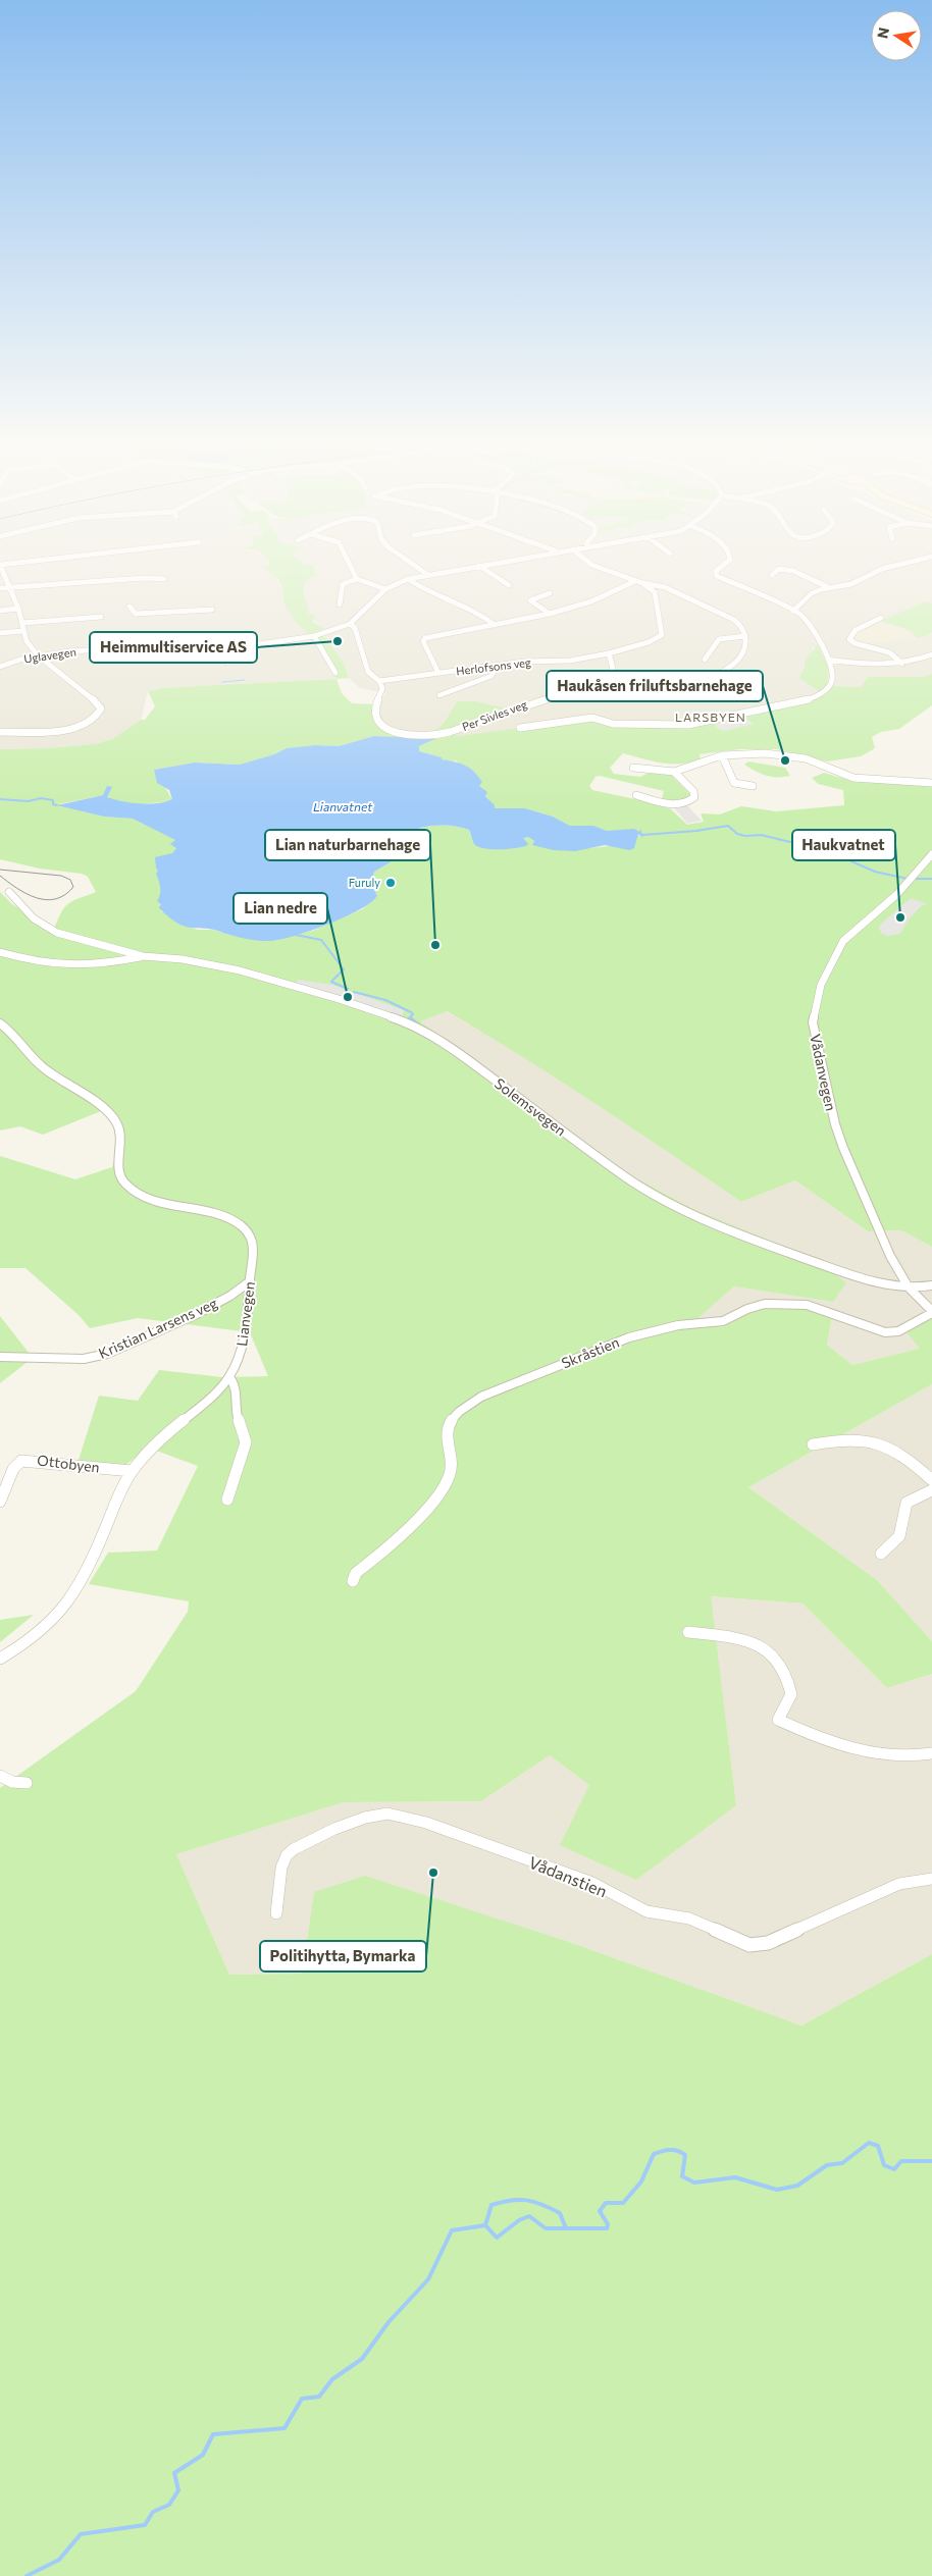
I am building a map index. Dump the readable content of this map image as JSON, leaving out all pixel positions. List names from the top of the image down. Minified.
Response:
{"streets":{"street":["Uglavegen","Herlofsons veg","Per Sivles veg","Vådanvegen","Solemsvegen","Lianvegen","Kristian Larsens veg","Skråstien","Ottobyen","Vådanstien"]},"crossings":[["Herlofsons veg","Per Sivles veg"],["Vådanvegen","Solemsvegen"],["Vådanvegen","Skråstien"],["Lianvegen","Kristian Larsens veg"],["Lianvegen","Ottobyen"]],"districts":["LARSBYEN"],"water":["Lianvatnet"],"places":["Heimmultiservice AS","Haukåsen friluftsbarnehage","Furuly","Haukvatnet","Lian naturbarnehage","Lian nedre","Politihytta, Bymarka"],"north":"left"}
